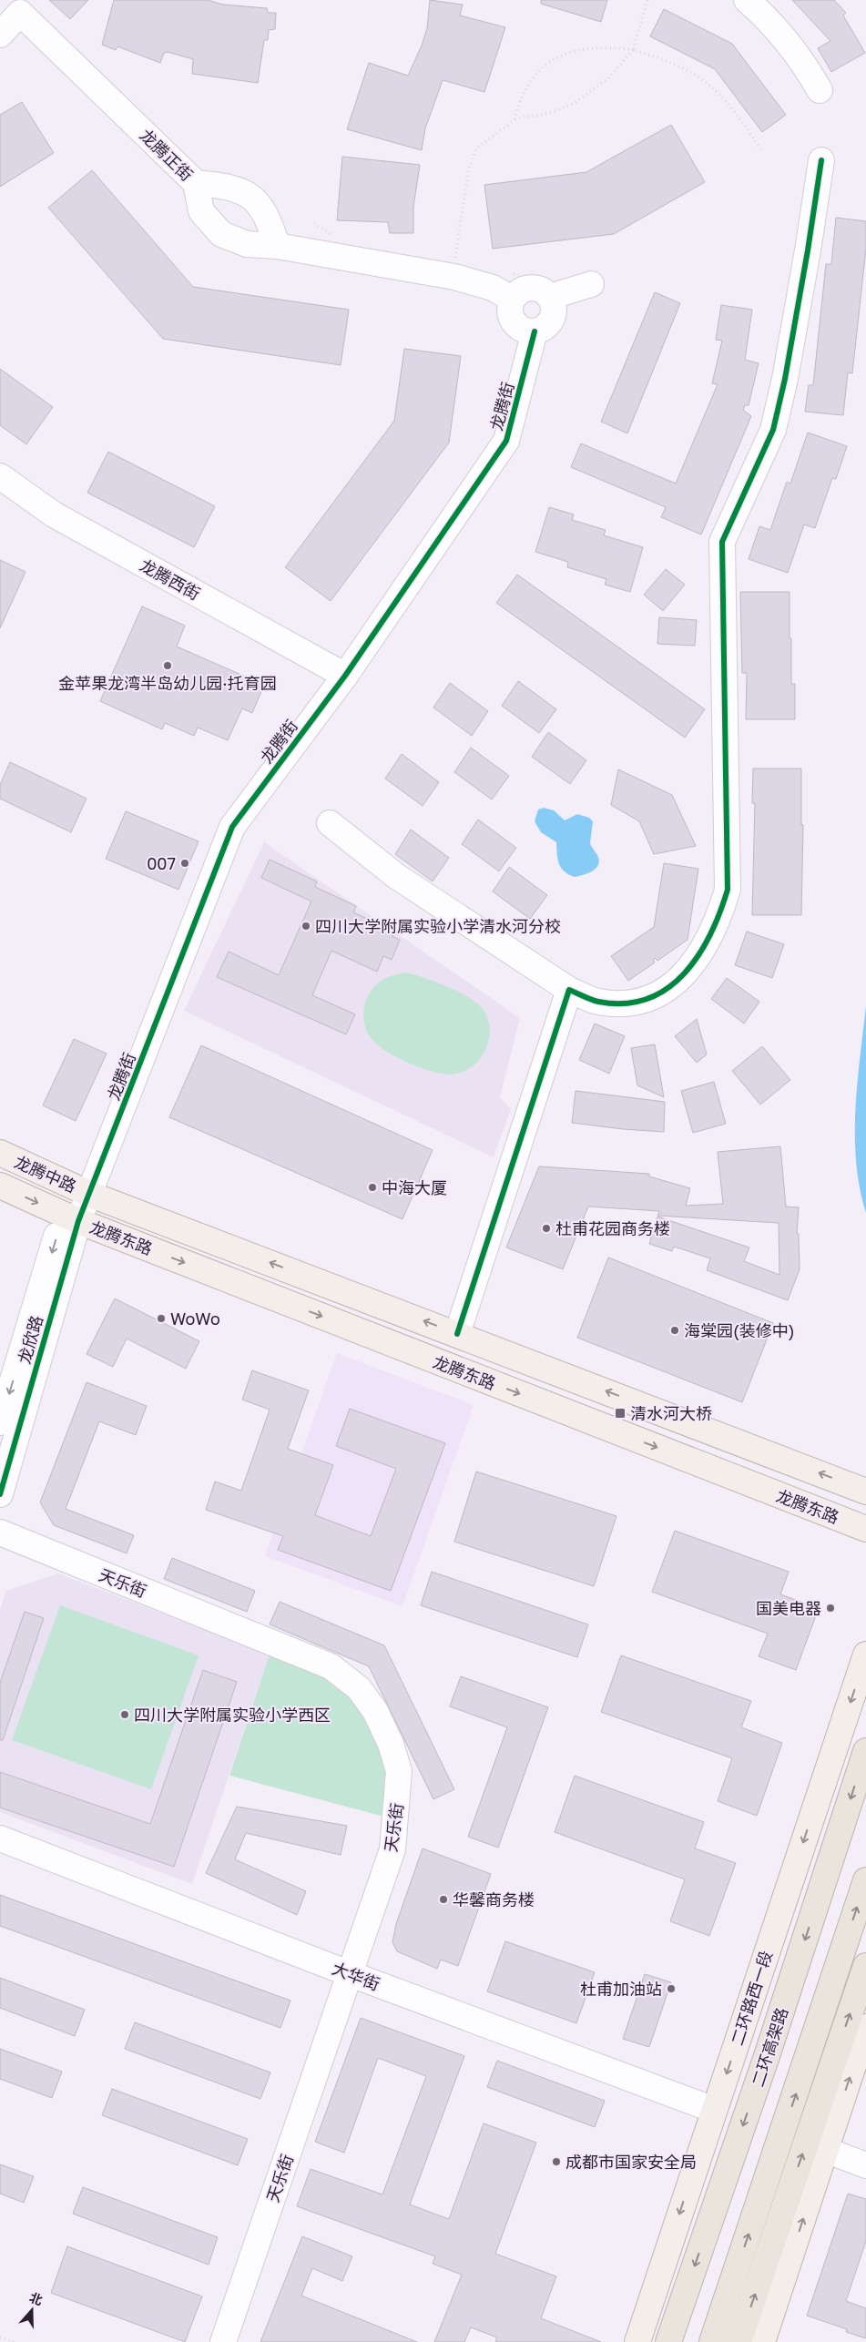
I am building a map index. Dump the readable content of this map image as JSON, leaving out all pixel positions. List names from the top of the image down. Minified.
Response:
{"streets":{"highway":["二环高架路"],"main road":["龙腾中路","龙腾东路","二环路西一段"],"street":["龙腾正街","龙腾街","龙腾西街","龙欣路","天乐街","大华街"]},"crossings":[["龙腾街","龙腾西街"],["龙腾街","龙腾中路"],["龙腾街","龙腾东路"],["龙腾街","龙欣路"],["龙腾中路","龙腾东路"],["龙腾中路","龙欣路"],["龙腾东路","龙欣路"],["天乐街","大华街"],["大华街","二环路西一段"]],"places":{"other":["金苹果龙湾半岛幼儿园·托育园","007","四川大学附属实验小学清水河分校","中海大厦","杜甫花园商务楼","WoWo","海棠园(装修中)","国美电器","四川大学附属实验小学西区","华馨商务楼","杜甫加油站","成都市国家安全局"],"transit":["清水河大桥"]},"north":"top"}
